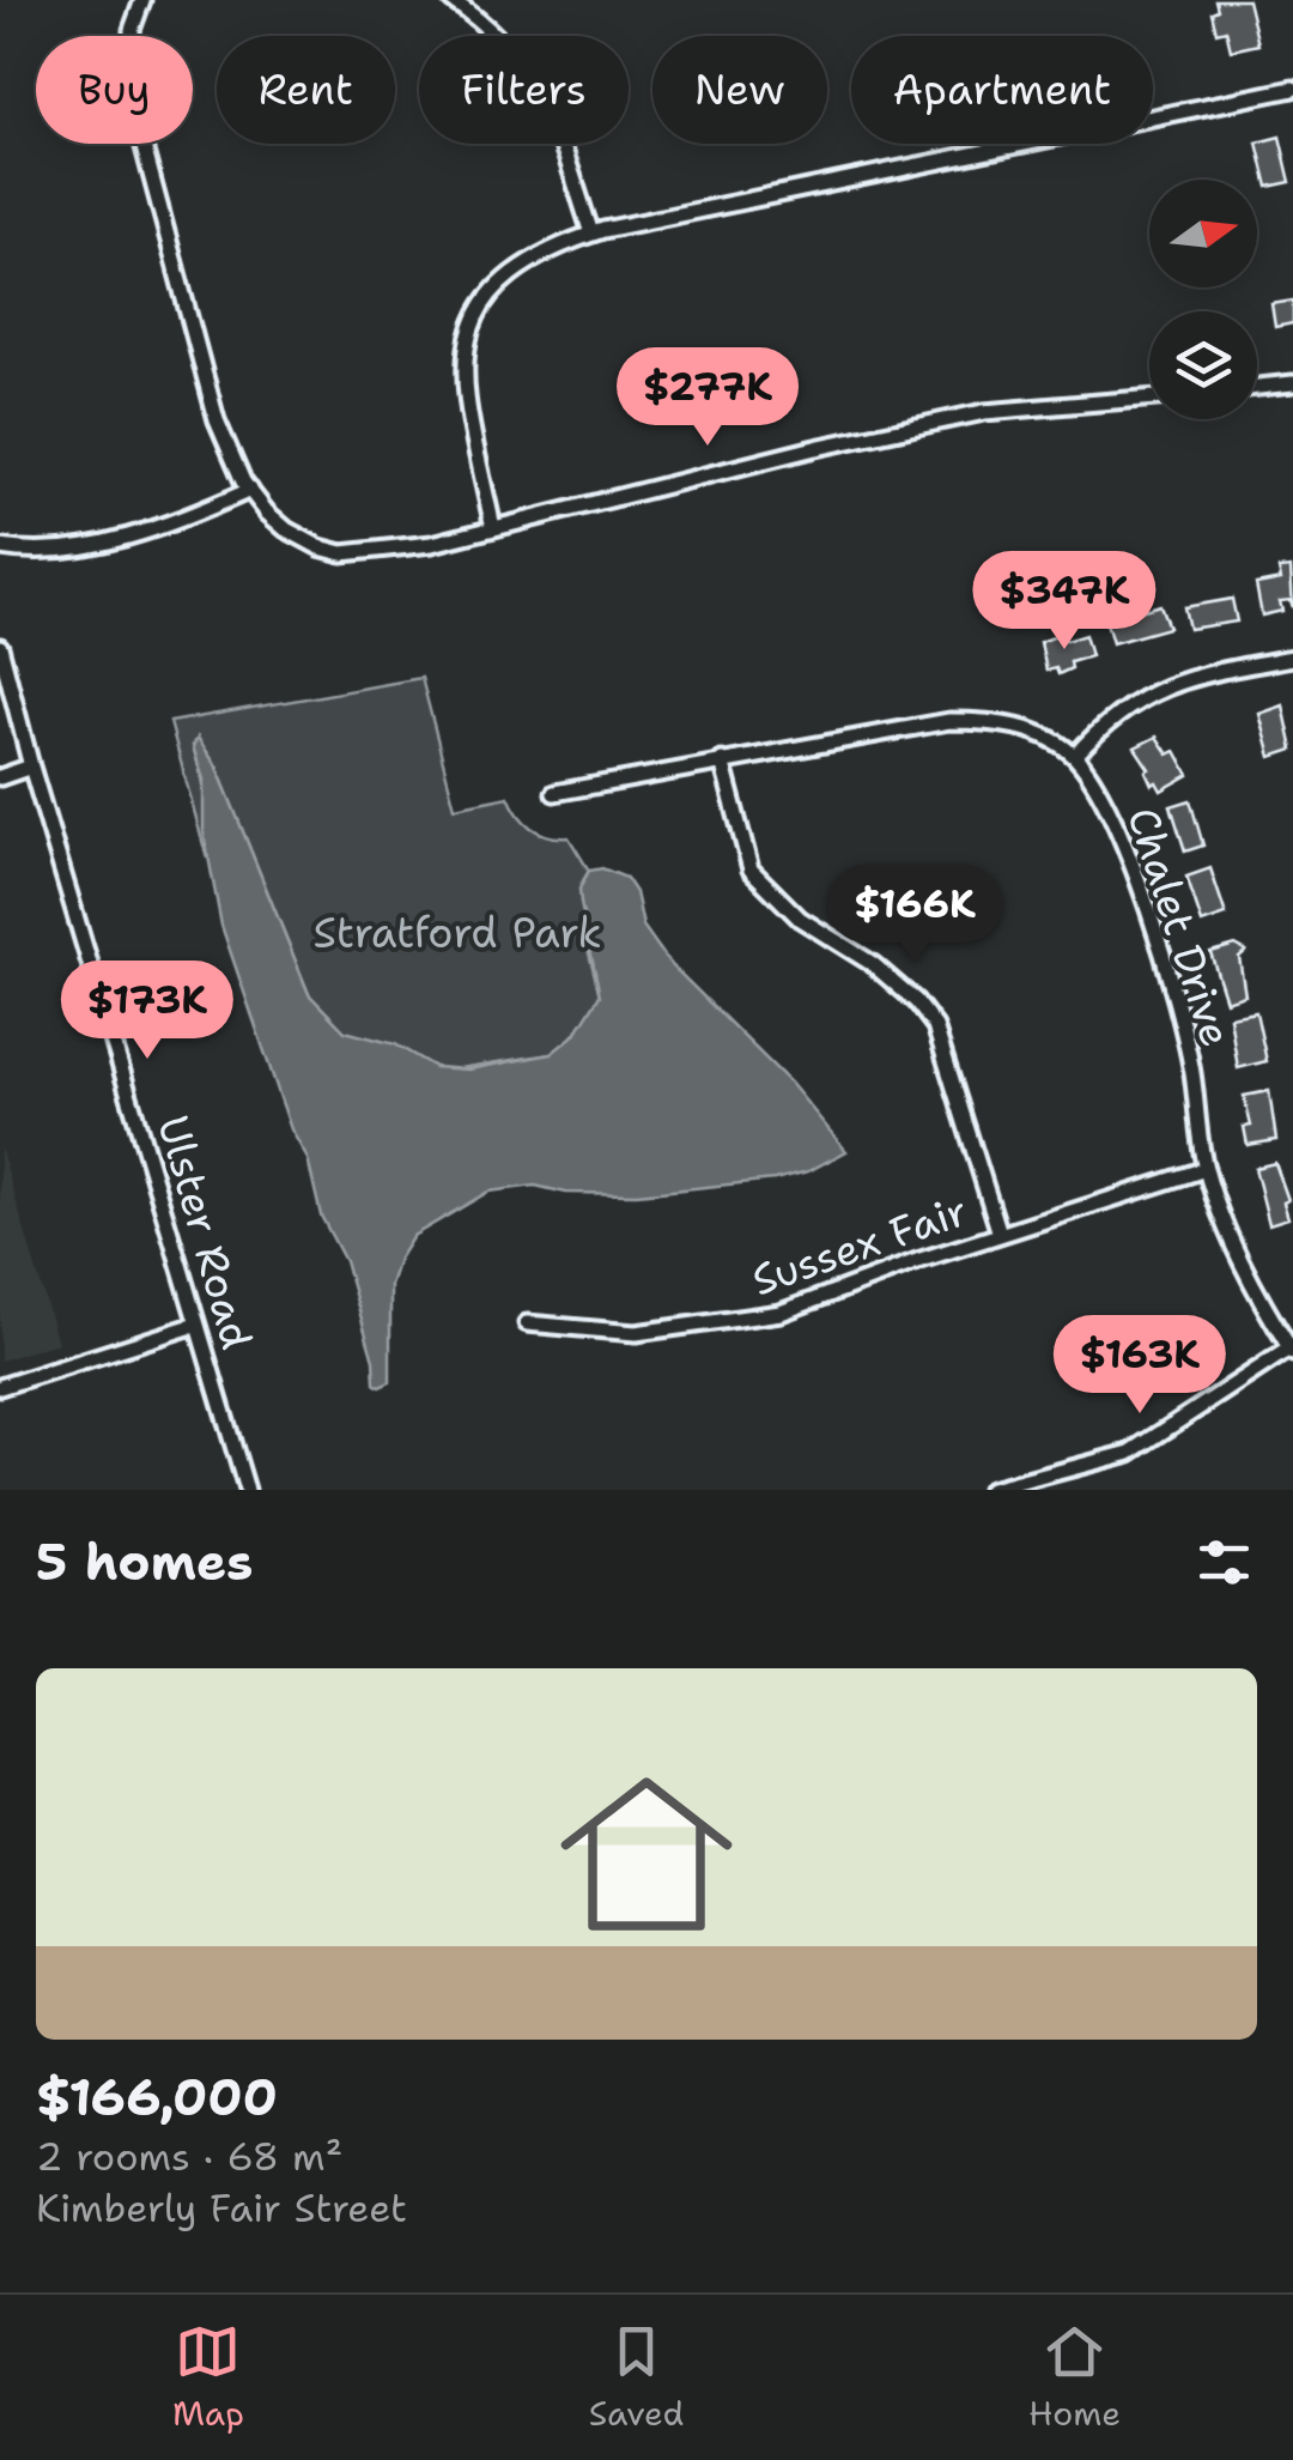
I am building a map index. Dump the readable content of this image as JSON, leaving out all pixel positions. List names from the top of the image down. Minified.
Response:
{"streets":{"street":["Chalet Drive","Ulster Road","Sussex Fair"]},"crossings":[["Chalet Drive","Sussex Fair"]],"parks":["Stratford Park"],"north":"right","page":{"chip":["Buy","Rent","Filters","New","Apartment"],"price":["$277K","$347K","$166K","$173K","$163K"],"heading":"5 homes","list":[{"name":"$166,000","note":"2 rooms · 68 m² · Kimberly Fair Street"}],"tabs":["Map","Saved","Home"]}}
